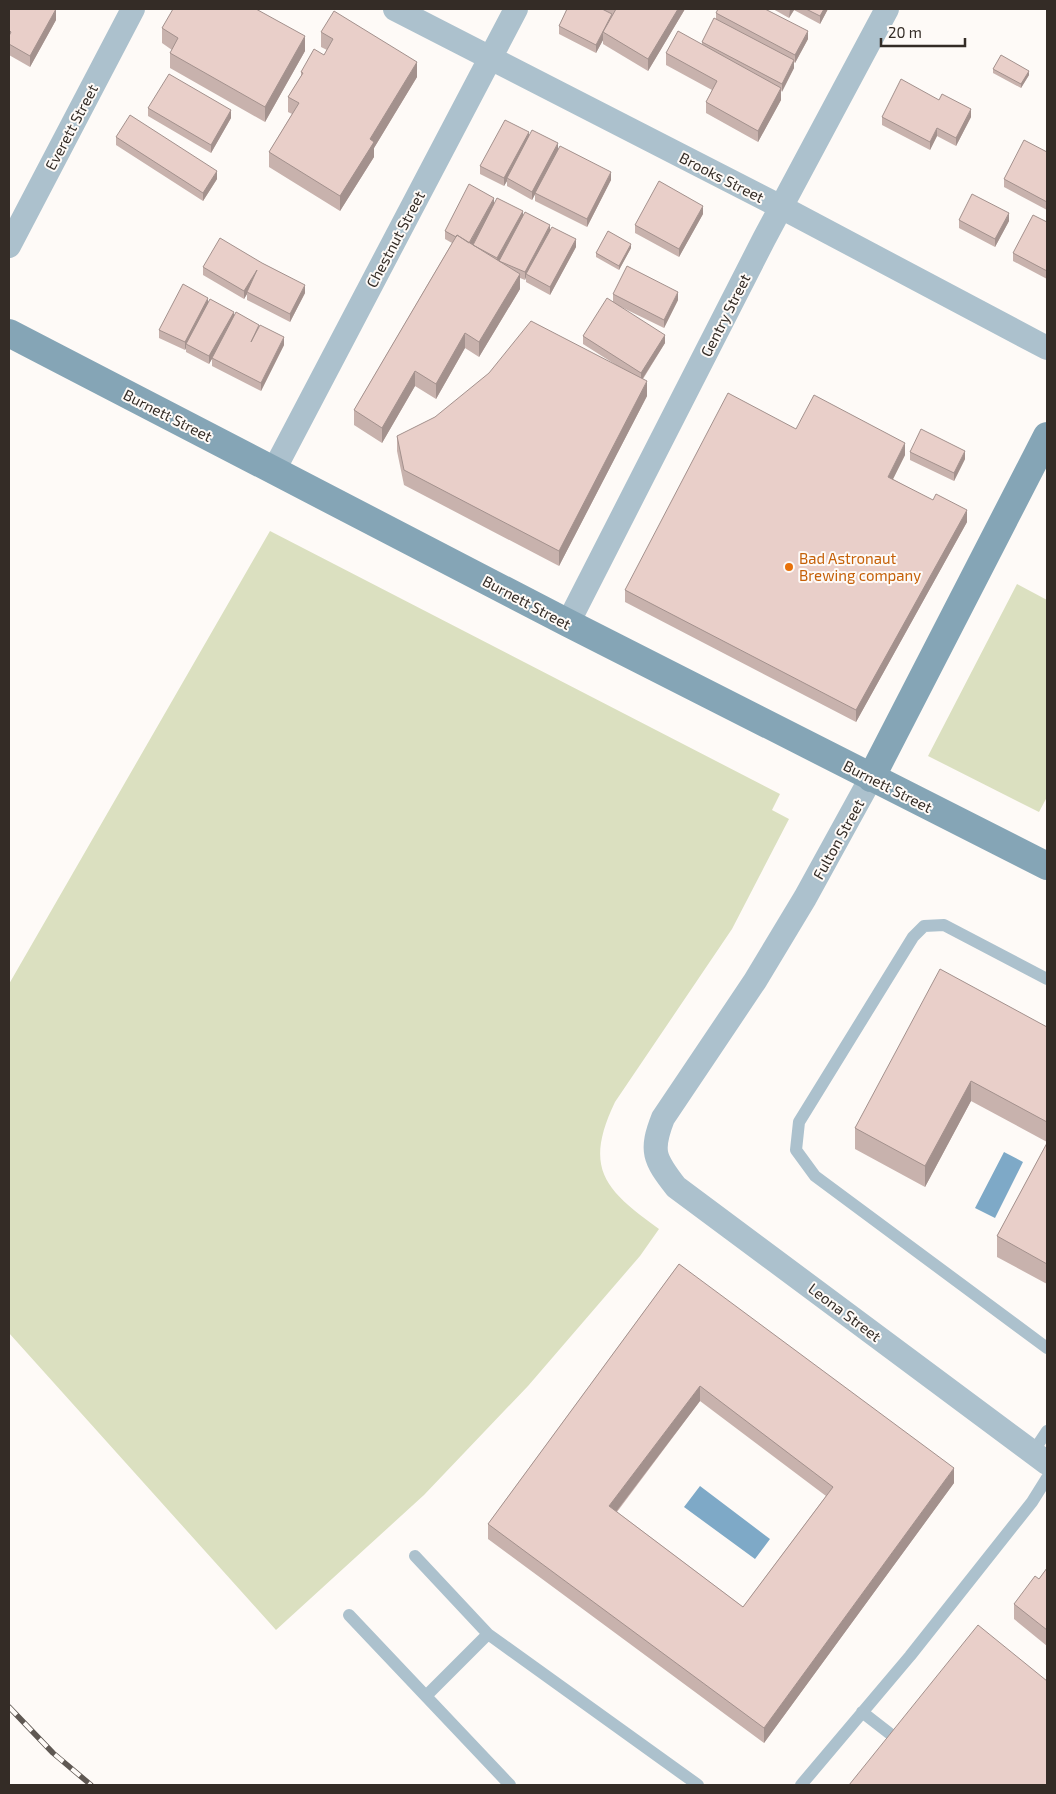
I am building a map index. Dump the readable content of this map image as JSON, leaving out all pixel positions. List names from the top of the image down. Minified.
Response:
{"streets":{"street":["Everett Street","Brooks Street","Chestnut Street","Gentry Street","Burnett Street","Fulton Street","Leona Street"]},"crossings":[["Brooks Street","Chestnut Street"],["Brooks Street","Gentry Street"],["Chestnut Street","Burnett Street"],["Gentry Street","Burnett Street"],["Burnett Street","Fulton Street"],["Fulton Street","Leona Street"]],"places":["Bad Astronaut Brewing company"],"scale_bar":"20 m"}
